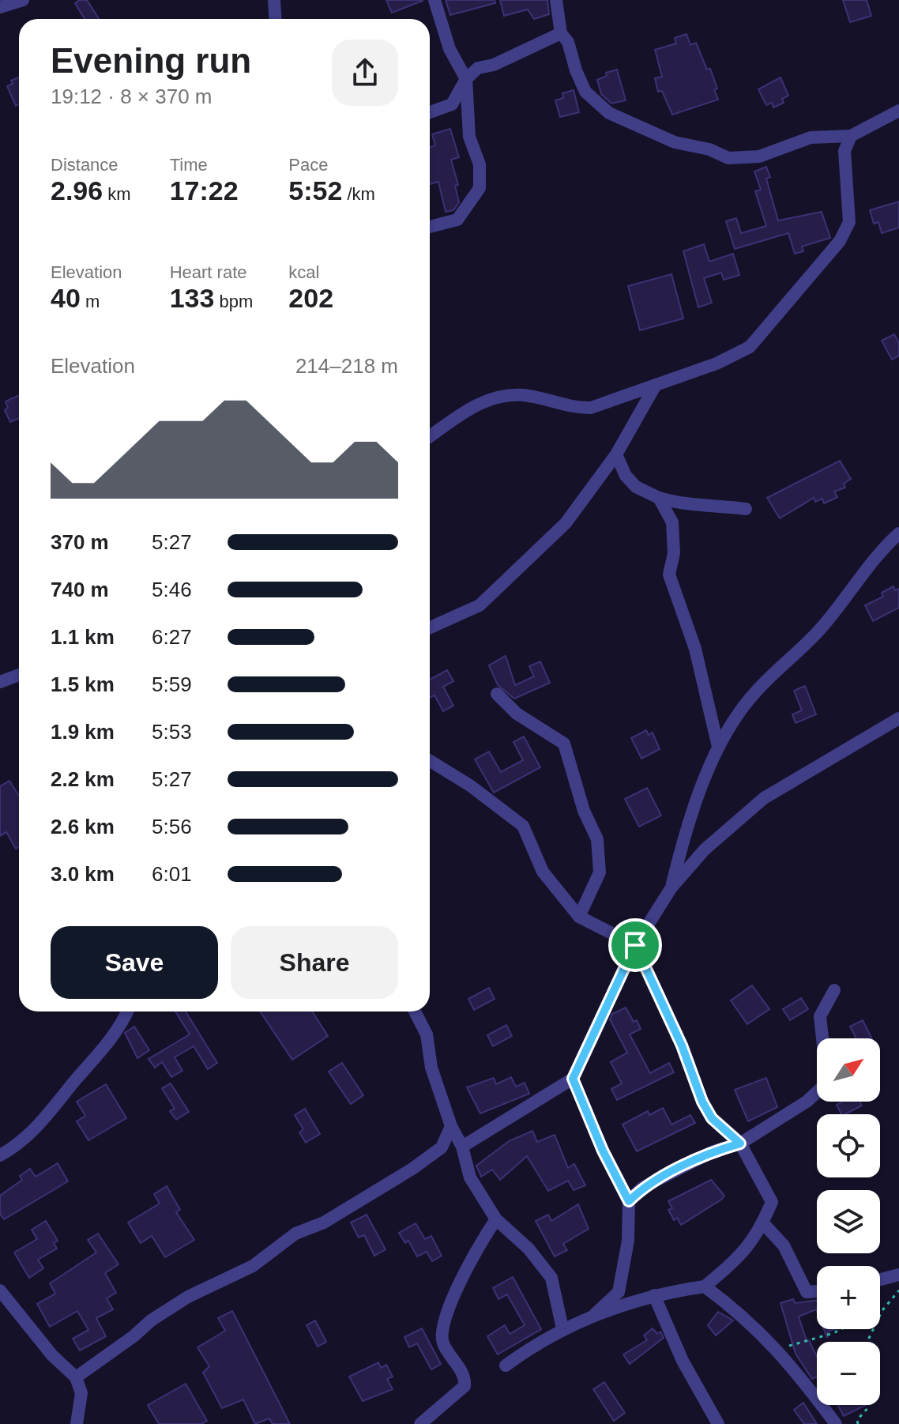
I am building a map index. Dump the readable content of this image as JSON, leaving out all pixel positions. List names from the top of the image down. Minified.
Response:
{"north":"top right","page":{"heading":["Evening run","19:12 · 8 × 370 m"],"stats":[["Distance","2.96 km"],["Time","17:22"],["Pace","5:52 /km"],["Elevation","40 m"],["Heart rate","133 bpm"],["kcal","202"]],"chart":["Elevation","214–218 m"],"list":[{"name":"370 m","note":"5:27"},{"name":"740 m","note":"5:46"},{"name":"1.1 km","note":"6:27"},{"name":"1.5 km","note":"5:59"},{"name":"1.9 km","note":"5:53"},{"name":"2.2 km","note":"5:27"},{"name":"2.6 km","note":"5:56"},{"name":"3.0 km","note":"6:01"}],"buttons":["Save","Share"],"map_buttons":["+","−"]}}
